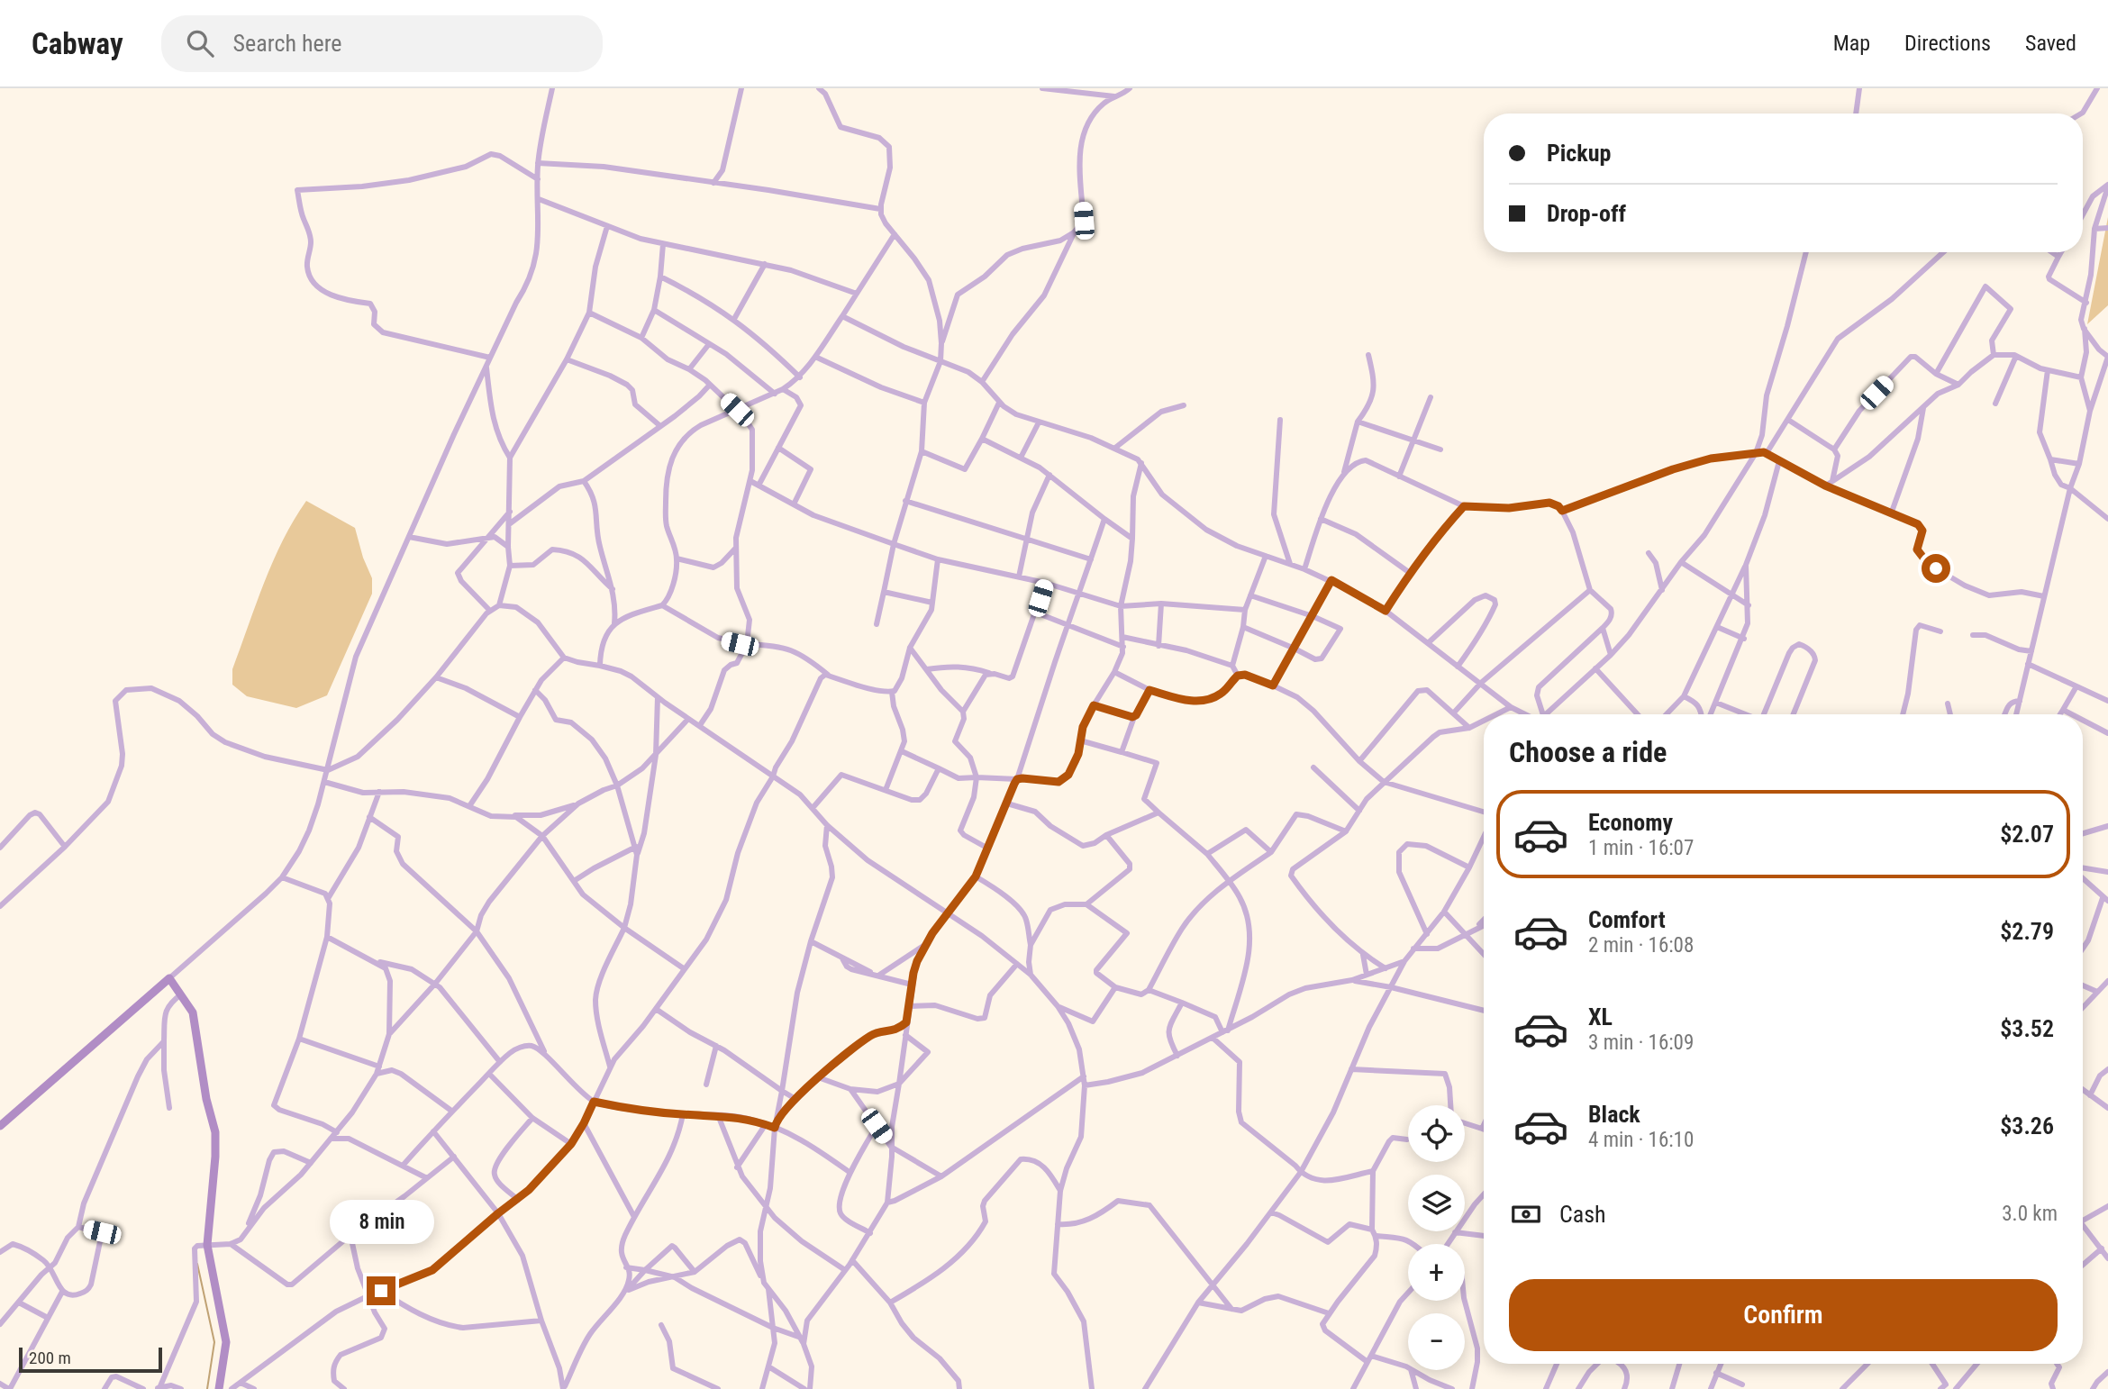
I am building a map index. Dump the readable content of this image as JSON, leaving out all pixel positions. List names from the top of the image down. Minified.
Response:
{"scale_bar":"200 m","page":{"header":"Cabway","search":"Search here","nav":["Map","Directions","Saved"],"banner":["Pickup","Drop-off"],"heading":"Choose a ride","list":[{"name":"Economy","note":"1 min · 16:07","value":"$2.07"},{"name":"Comfort","note":"2 min · 16:08","value":"$2.79"},{"name":"XL","note":"3 min · 16:09","value":"$3.52"},{"name":"Black","note":"4 min · 16:10","value":"$3.26"}],"map_buttons":["+","−"],"pay":["Cash","3.0 km"],"bubble":"8 min","buttons":"Confirm","scale":"200 m"}}
